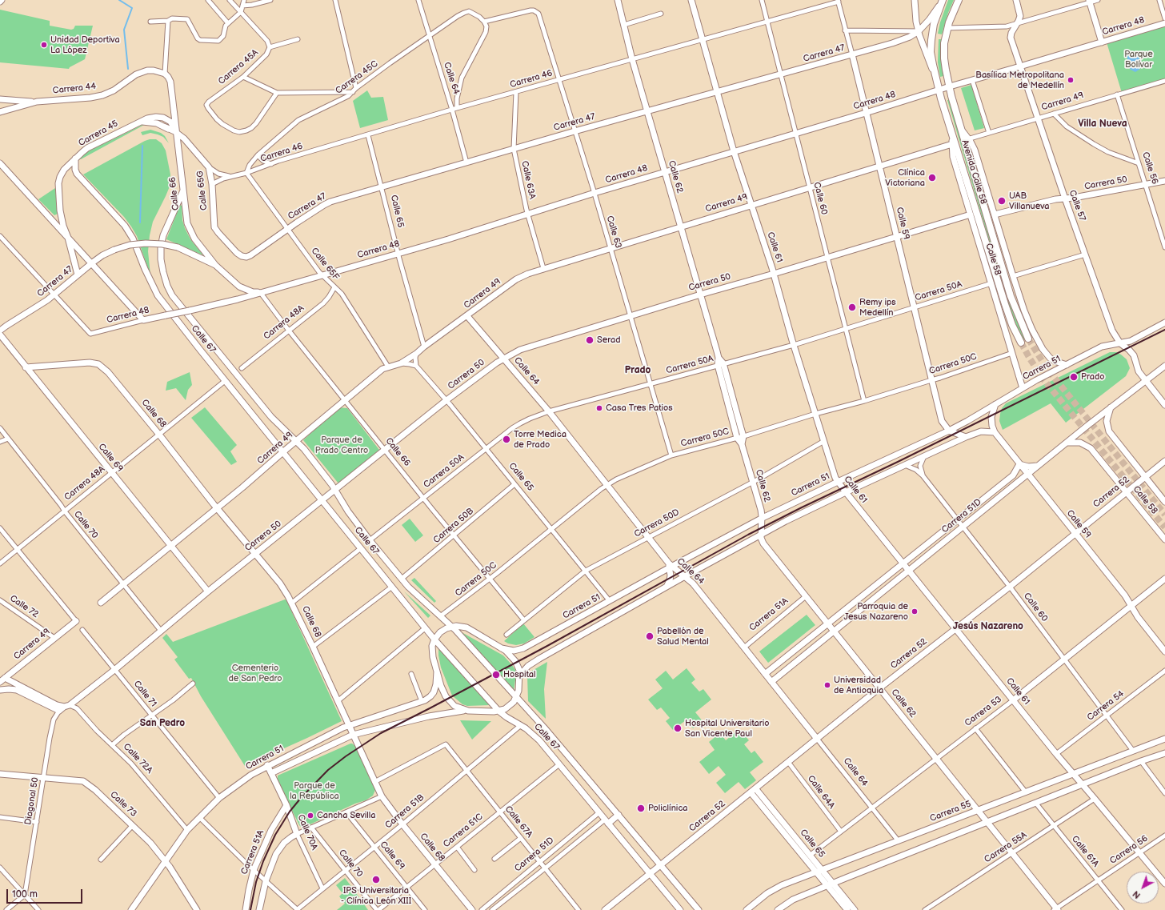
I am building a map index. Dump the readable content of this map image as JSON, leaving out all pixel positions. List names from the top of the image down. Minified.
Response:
{"streets":{"main road":["Carrera 48","Carrera 47","Calle 64","Carrera 44","Carrera 49","Carrera 45","Avenida Calle 58","Calle 62","Carrera 50","Calle 65G","Calle 66","Calle 57","Calle 65","Calle 59","Calle 61","Calle 58","Calle 67","Carrera 51","Calle 68","Calle 69","Carrera 52","Carrera 51D","Carrera 51A","Carrera 53","Calle 72A","Calle 73","Carrera 55","Calle 70A"],"street":["Carrera 45A","Carrera 45C","Carrera 46","Calle 56","Calle 63A","Calle 60","Calle 63","Calle 65F","Carrera 50A","Carrera 48A","Carrera 50C","Carrera 50D","Calle 70","Carrera 50B","Calle 72","Calle 71","Carrera 54","Calle 64A","Diagonal 50","Carrera 51B","Calle 67A","Carrera 51C","Carrera 55A","Carrera 56","Calle 61A"]},"crossings":[["Carrera 48","Carrera 47"],["Carrera 48","Avenida Calle 58"],["Carrera 48","Calle 62"],["Carrera 48","Calle 63A"],["Carrera 48","Calle 66"],["Carrera 48","Calle 60"],["Carrera 48","Calle 57"],["Carrera 48","Calle 65"],["Carrera 48","Calle 59"],["Carrera 48","Calle 63"],["Carrera 48","Calle 61"],["Carrera 48","Calle 65F"],["Carrera 47","Calle 64"],["Carrera 47","Avenida Calle 58"],["Carrera 47","Calle 62"],["Carrera 47","Calle 63A"],["Carrera 47","Calle 65G"],["Carrera 47","Calle 66"],["Carrera 47","Calle 60"],["Carrera 47","Calle 65"],["Carrera 47","Calle 59"],["Carrera 47","Calle 63"],["Carrera 47","Calle 61"],["Carrera 47","Calle 65F"],["Carrera 45C","Calle 64"],["Carrera 45C","Carrera 46"],["Carrera 45C","Calle 63"],["Carrera 45C","Calle 65F"],["Calle 64","Carrera 46"],["Calle 64","Carrera 49"],["Calle 64","Carrera 50"],["Calle 64","Carrera 50A"],["Calle 64","Carrera 50C"],["Calle 64","Carrera 51"],["Calle 64","Carrera 52"],["Calle 64","Carrera 51D"],["Calle 64","Carrera 50D"],["Calle 64","Carrera 51A"],["Calle 64","Carrera 53"],["Calle 64","Carrera 55"],["Carrera 46","Calle 62"],["Carrera 46","Calle 63A"],["Carrera 46","Calle 65G"],["Carrera 46","Calle 60"],["Carrera 46","Calle 65"],["Carrera 46","Calle 59"],["Carrera 46","Calle 63"],["Carrera 46","Calle 61"],["Carrera 46","Calle 65F"],["Carrera 44","Calle 66"],["Carrera 49","Calle 56"],["Carrera 49","Avenida Calle 58"],["Carrera 49","Calle 62"],["Carrera 49","Calle 63A"],["Carrera 49","Calle 66"],["Carrera 49","Calle 60"],["Carrera 49","Calle 57"],["Carrera 49","Calle 65"],["Carrera 49","Calle 59"],["Carrera 49","Calle 63"],["Carrera 49","Calle 61"],["Carrera 49","Calle 58"],["Carrera 49","Calle 65F"],["Carrera 49","Calle 67"],["Carrera 49","Calle 68"],["Carrera 49","Calle 69"],["Carrera 49","Calle 70"],["Carrera 49","Calle 72"],["Carrera 49","Calle 72A"],["Carrera 45","Calle 67"],["Calle 56","Carrera 50"],["Avenida Calle 58","Calle 58"],["Calle 62","Carrera 50"],["Calle 62","Carrera 50A"],["Calle 62","Carrera 50C"],["Calle 62","Carrera 51"],["Calle 62","Carrera 52"],["Calle 62","Carrera 51D"],["Calle 62","Carrera 50D"],["Calle 62","Carrera 51A"],["Calle 62","Carrera 53"],["Calle 62","Carrera 55"],["Calle 62","Carrera 55A"],["Calle 62","Carrera 56"],["Carrera 50","Calle 66"],["Carrera 50","Calle 60"],["Carrera 50","Calle 57"],["Carrera 50","Calle 65"],["Carrera 50","Calle 59"],["Carrera 50","Calle 63"],["Carrera 50","Calle 61"],["Carrera 50","Calle 58"],["Carrera 50","Calle 67"],["Carrera 50","Calle 68"],["Carrera 50","Calle 69"],["Carrera 50","Calle 70"],["Carrera 50","Calle 71"],["Carrera 50","Calle 72A"],["Carrera 50","Diagonal 50"],["Calle 65G","Calle 66"],["Calle 66","Carrera 50A"],["Calle 66","Carrera 48A"],["Calle 66","Calle 67"],["Calle 66","Carrera 50C"],["Calle 66","Carrera 50D"],["Calle 66","Carrera 50B"],["Calle 60","Carrera 50A"],["Calle 60","Carrera 50C"],["Calle 60","Carrera 52"],["Calle 60","Carrera 51D"],["Calle 60","Carrera 54"],["Calle 60","Carrera 53"],["Calle 60","Carrera 55"],["Calle 57","Carrera 51"],["Calle 57","Carrera 51D"],["Calle 65","Carrera 50A"],["Calle 65","Carrera 50C"],["Calle 65","Carrera 51"],["Calle 65","Carrera 52"],["Calle 65","Carrera 50D"],["Calle 65","Carrera 50B"],["Calle 65","Carrera 53"],["Calle 65","Carrera 55"],["Calle 59","Carrera 50A"],["Calle 59","Carrera 50C"],["Calle 59","Carrera 51"],["Calle 59","Carrera 52"],["Calle 59","Carrera 51D"],["Calle 59","Carrera 53"],["Calle 63","Carrera 50A"],["Calle 63","Carrera 50C"],["Calle 61","Carrera 50A"],["Calle 61","Carrera 50C"],["Calle 61","Carrera 51"],["Calle 61","Carrera 52"],["Calle 61","Carrera 51D"],["Calle 61","Carrera 50D"],["Calle 61","Carrera 54"],["Calle 61","Carrera 53"],["Calle 61","Carrera 55"],["Calle 61","Carrera 55A"],["Calle 61","Carrera 56"],["Calle 58","Carrera 50A"],["Calle 58","Carrera 50C"],["Calle 58","Carrera 51"],["Calle 58","Carrera 52"],["Calle 58","Carrera 51D"],["Calle 65F","Carrera 48A"],["Carrera 50A","Calle 67"],["Carrera 48A","Calle 67"],["Carrera 48A","Calle 68"],["Carrera 48A","Calle 69"],["Carrera 48A","Calle 70"],["Calle 67","Carrera 50C"],["Calle 67","Carrera 52"],["Calle 67","Carrera 51D"],["Calle 67","Carrera 50B"],["Calle 67","Carrera 51B"],["Calle 67","Carrera 51C"],["Carrera 51","Calle 68"],["Carrera 51","Calle 71"],["Carrera 51","Calle 72A"],["Carrera 51","Calle 73"],["Carrera 51","Calle 70A"],["Calle 68","Calle 69"],["Calle 68","Carrera 51B"],["Calle 68","Calle 67A"],["Calle 68","Carrera 51C"],["Calle 69","Carrera 51B"],["Calle 69","Carrera 51C"],["Carrera 52","Calle 64A"],["Carrera 51D","Calle 67A"],["Calle 70","Carrera 51B"],["Calle 70","Carrera 51C"],["Carrera 51A","Calle 70A"],["Carrera 53","Calle 64A"],["Diagonal 50","Calle 73"],["Carrera 51B","Calle 67A"],["Carrera 51B","Calle 70A"],["Calle 67A","Carrera 51C"],["Carrera 55A","Calle 61A"],["Carrera 56","Calle 61A"]],"districts":["Villa Nueva","Prado","Jesús Nazareno","San Pedro"],"parks":["Parque Bolívar","Parque de Prado Centro","Cementerio de San Pedro","Parque de la República"],"places":["Unidad Deportiva La López","Basílica Metropolitana de Medellín","Clínica Victoriana","UAB Villanueva","Remy ips Medellín","Serad","Prado","Casa Tres Patios","Torre Medica de Prado","Parroquia de Jesus Nazareno","Pabellón de Salud Mental","Hospital","Universidad de Antioquia","Hospital Universitario San Vicente Paul","Policlínica","Cancha Sevilla","IPS Universitaria - Clínica León XIII"],"scale_bar":"100 m","north":"bottom left"}
